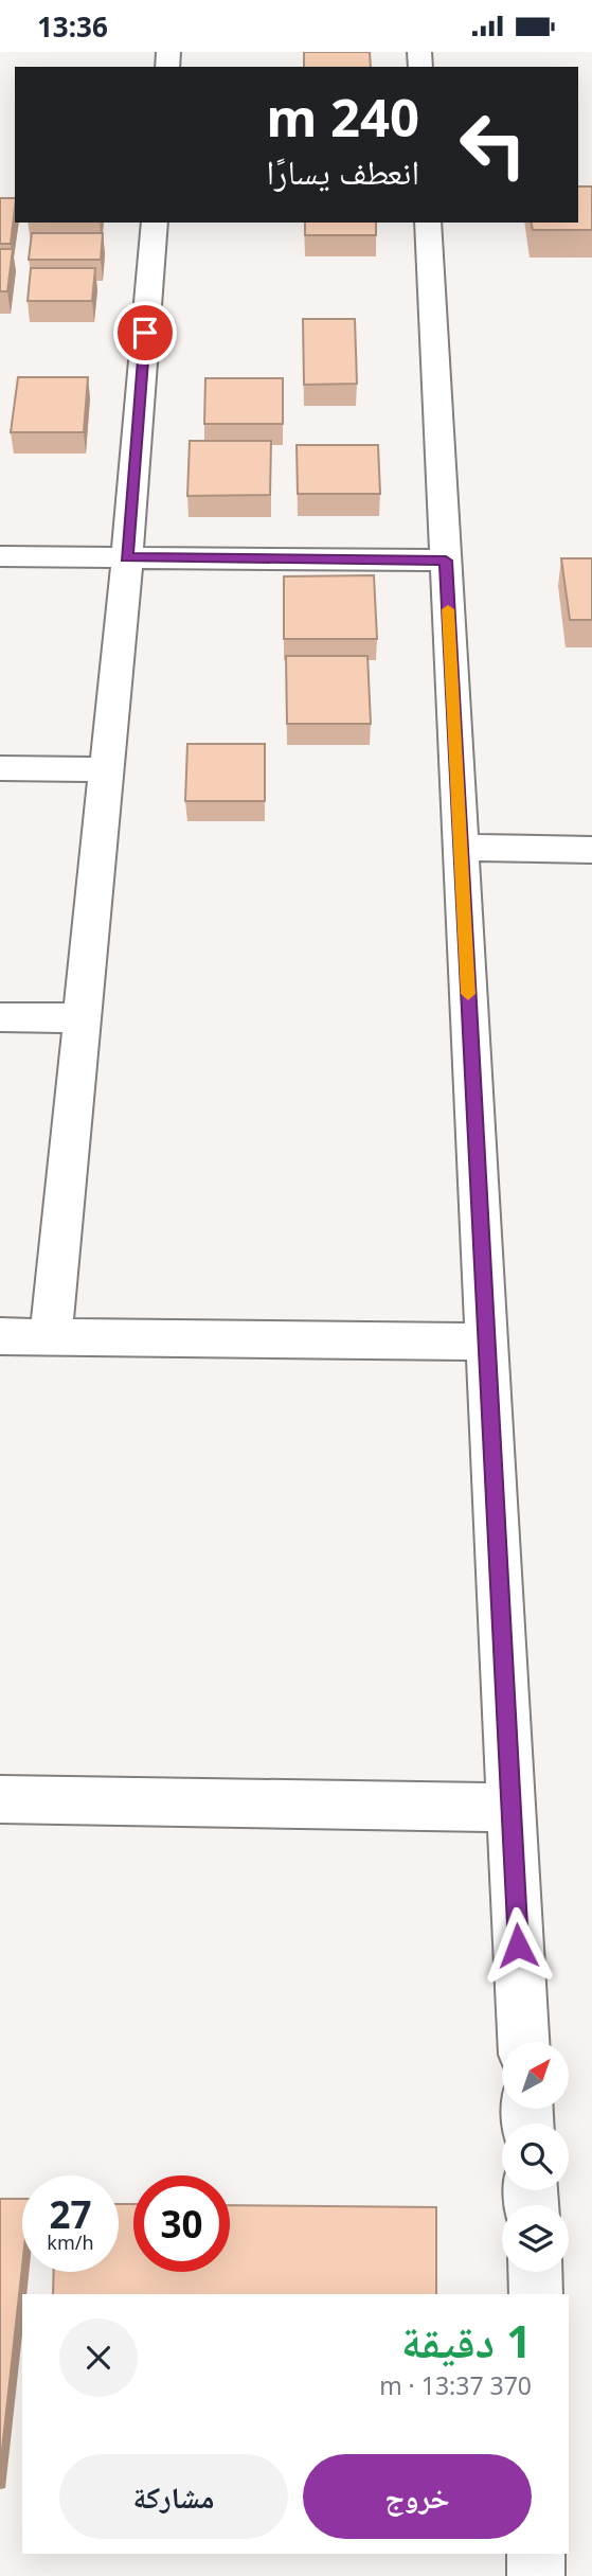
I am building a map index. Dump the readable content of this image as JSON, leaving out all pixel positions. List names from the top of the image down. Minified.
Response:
{"north":"top right","page":{"status":"13:36","turn":["240 m","انعطف يسارًا"],"speed":"27 km/h","limit":"30","heading":["1 دقيقة","370 m · 13:37"],"buttons":["خروج","مشاركة"]}}
